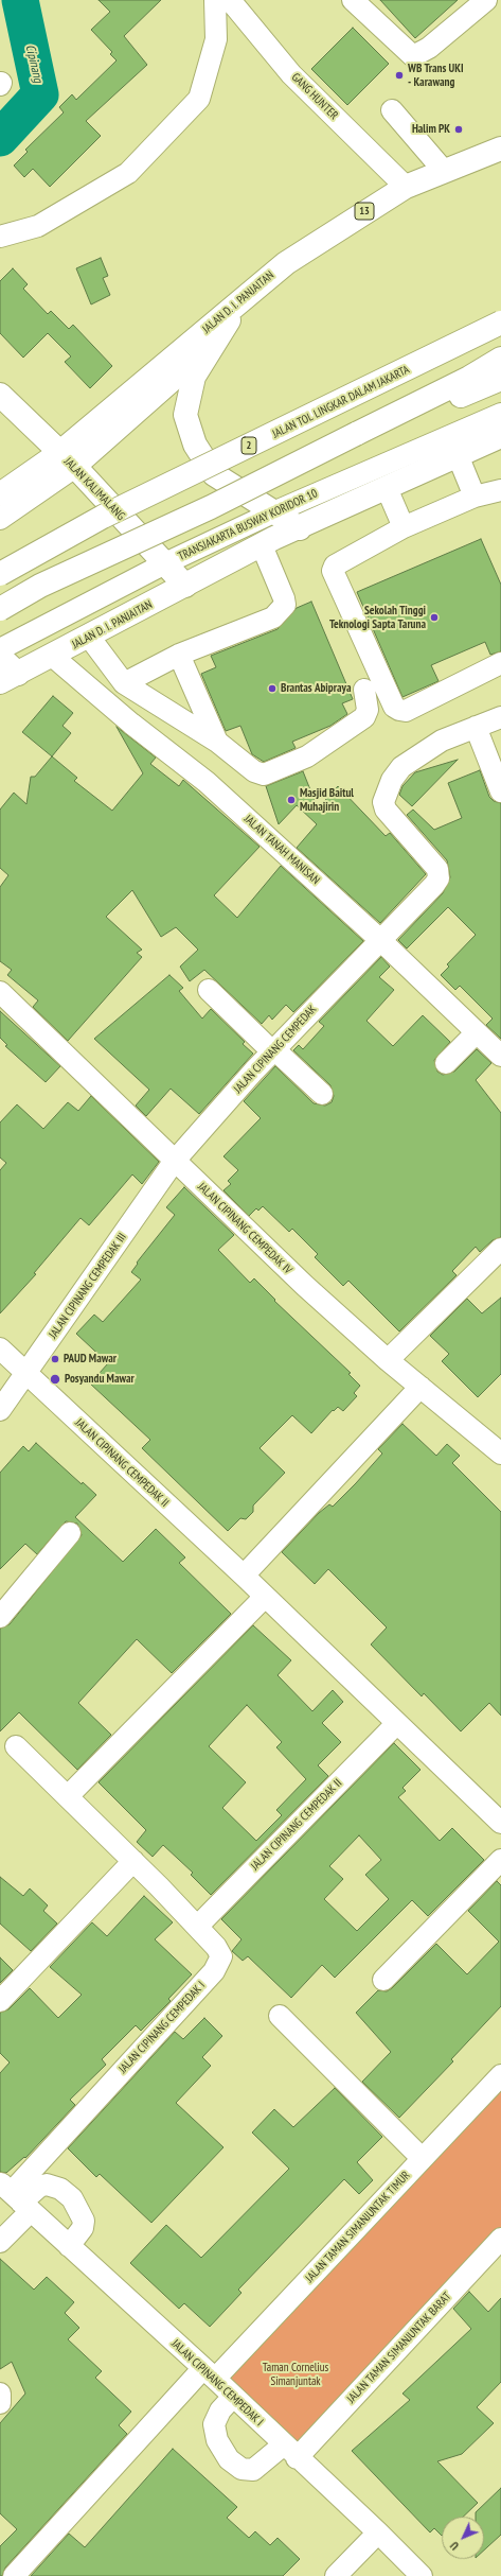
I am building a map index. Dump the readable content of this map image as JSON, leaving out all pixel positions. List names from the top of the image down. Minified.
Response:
{"streets":{"main road":["13","JALAN D. I. PANJAITAN","JALAN TOL LINGKAR DALAM JAKARTA","2","JALAN KALIMALANG"],"street":["GANG HUNTER","TRANSJAKARTA BUSWAY KORIDOR 10","JALAN TANAH MANISAN","JALAN CIPINANG CEMPEDAK","JALAN CIPINANG CEMPEDAK IV","JALAN CIPINANG CEMPEDAK III","JALAN CIPINANG CEMPEDAK II","JALAN CIPINANG CEMPEDAK I","JALAN TAMAN SIMANJUNTAK TIMUR","JALAN TAMAN SIMANJUNTAK BARAT"]},"crossings":[["GANG HUNTER","JALAN D. I. PANJAITAN"],["JALAN D. I. PANJAITAN","JALAN KALIMALANG"],["JALAN D. I. PANJAITAN","JALAN TANAH MANISAN"],["JALAN KALIMALANG","TRANSJAKARTA BUSWAY KORIDOR 10"],["JALAN TANAH MANISAN","JALAN CIPINANG CEMPEDAK"],["JALAN CIPINANG CEMPEDAK","JALAN CIPINANG CEMPEDAK IV"],["JALAN CIPINANG CEMPEDAK","JALAN CIPINANG CEMPEDAK III"],["JALAN CIPINANG CEMPEDAK IV","JALAN CIPINANG CEMPEDAK III"],["JALAN CIPINANG CEMPEDAK III","JALAN CIPINANG CEMPEDAK II"],["JALAN CIPINANG CEMPEDAK II","JALAN CIPINANG CEMPEDAK I"],["JALAN CIPINANG CEMPEDAK I","JALAN TAMAN SIMANJUNTAK TIMUR"],["JALAN CIPINANG CEMPEDAK I","JALAN TAMAN SIMANJUNTAK BARAT"]],"water":["Cipinang"],"parks":["Taman Cornelius Simanjuntak"],"places":["WB Trans UKI - Karawang","Halim PK","Sekolah Tinggi Teknologi Sapta Taruna","Brantas Abipraya","Masjid Baitul Muhajirin","PAUD Mawar","Posyandu Mawar"],"north":"bottom left"}
